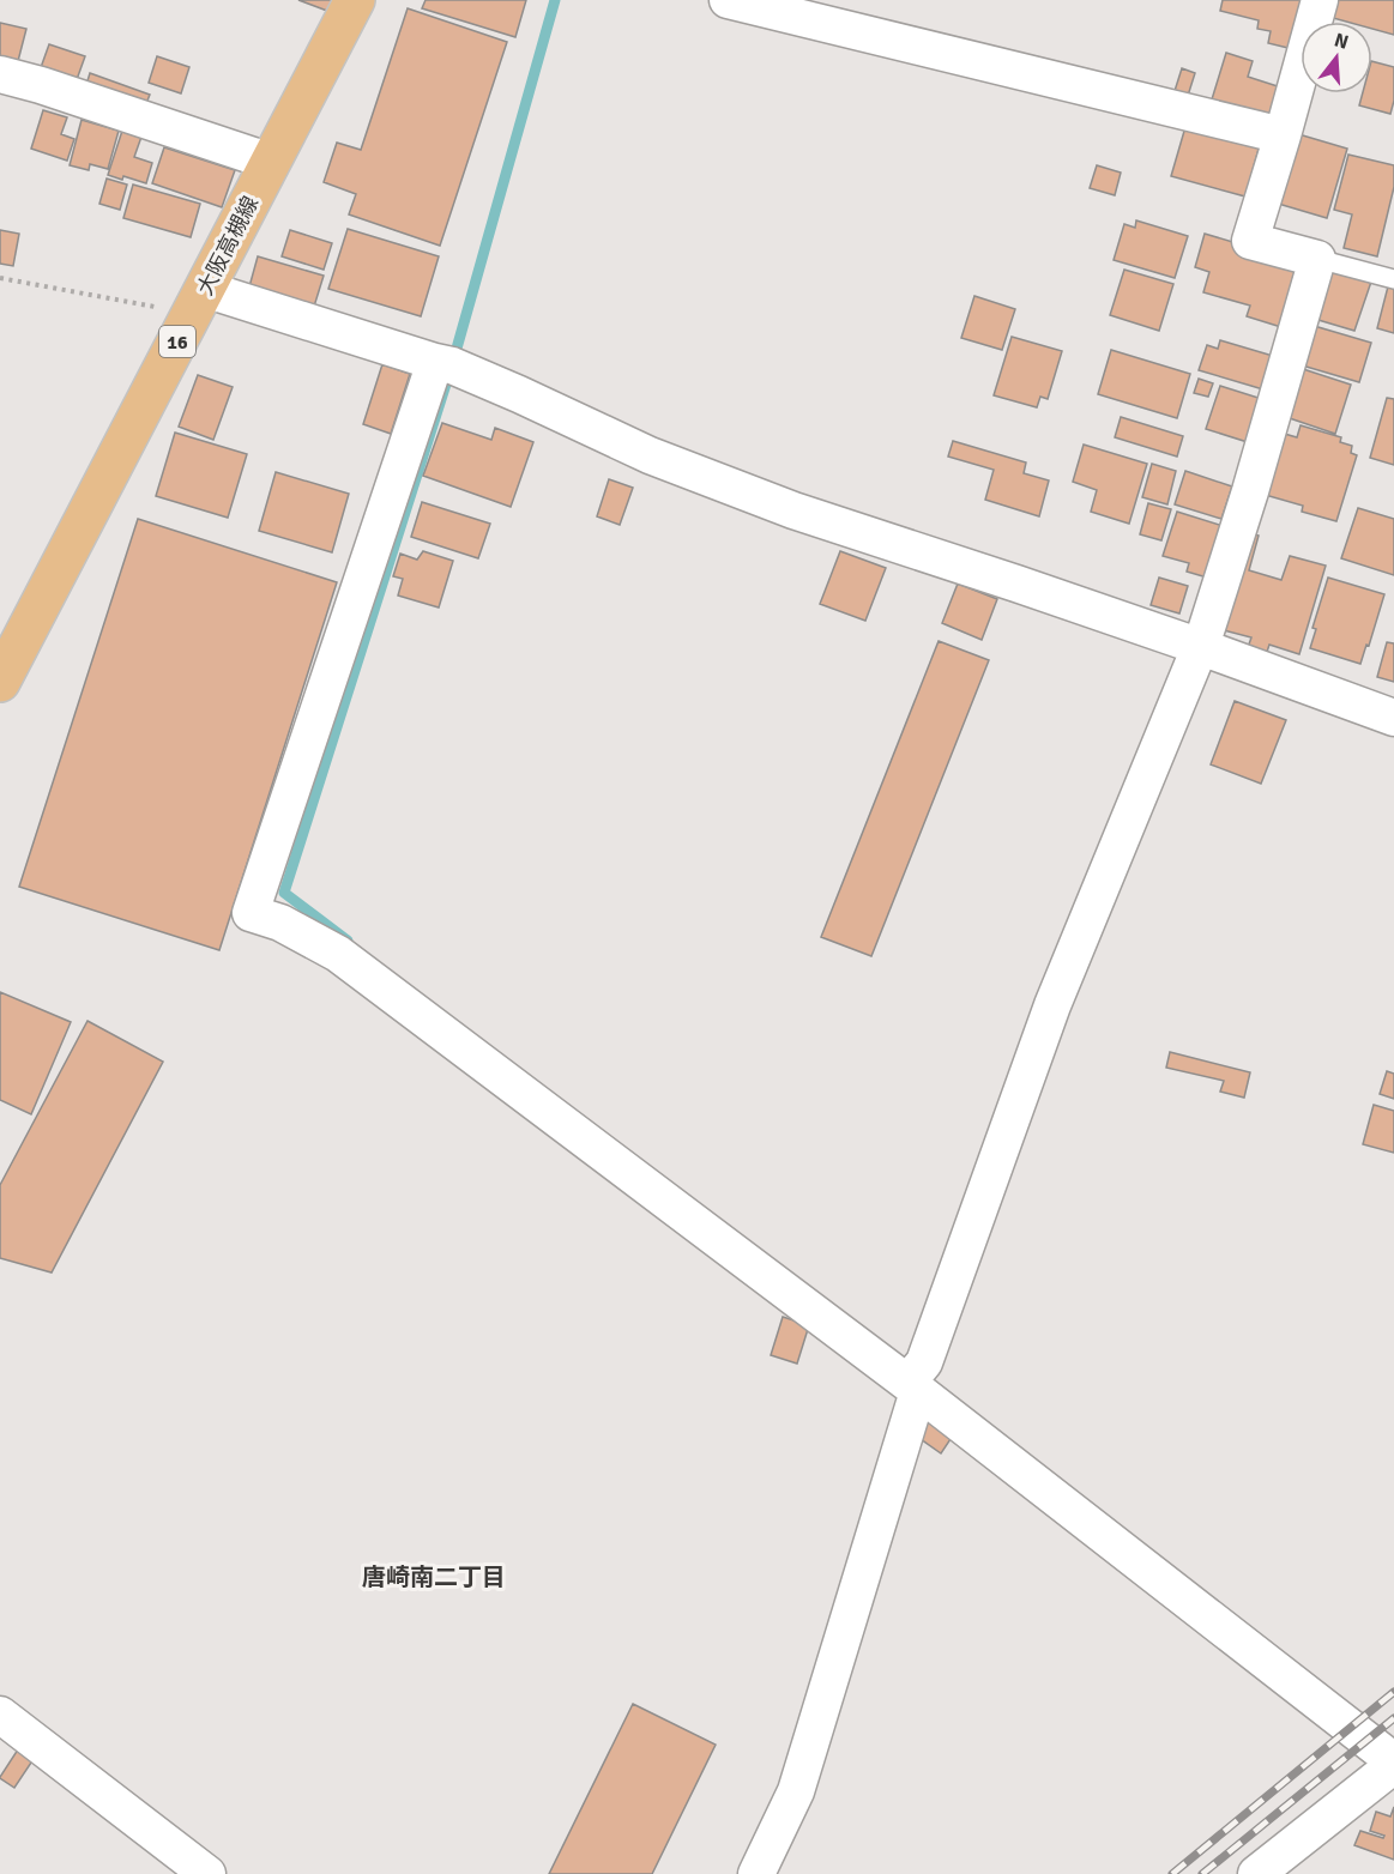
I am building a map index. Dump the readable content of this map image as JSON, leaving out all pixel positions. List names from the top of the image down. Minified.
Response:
{"streets":{"main road":["大阪高槻線","16"]},"districts":["唐崎南二丁目"],"north":"top"}
